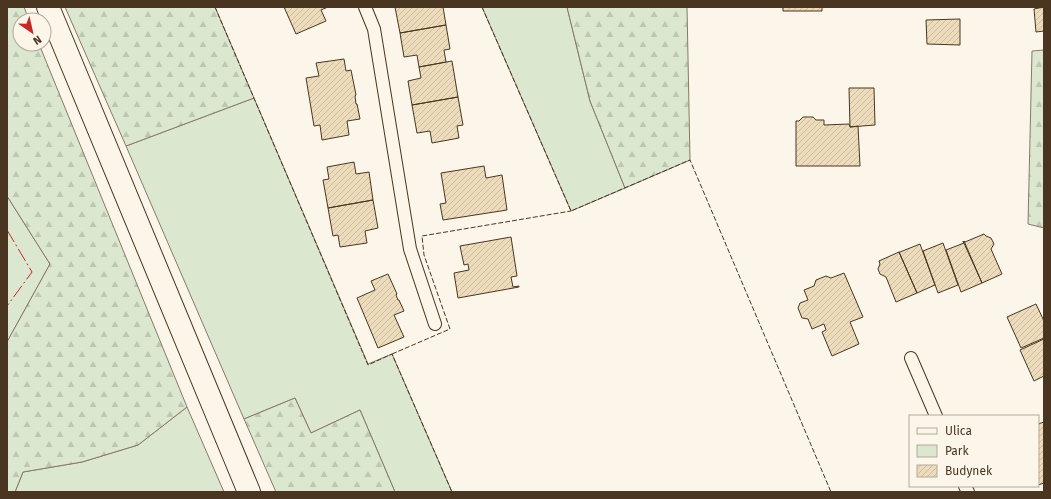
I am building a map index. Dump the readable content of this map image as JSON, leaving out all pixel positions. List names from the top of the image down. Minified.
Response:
{"legend":["Ulica","Park","Budynek"],"north":"bottom right"}
